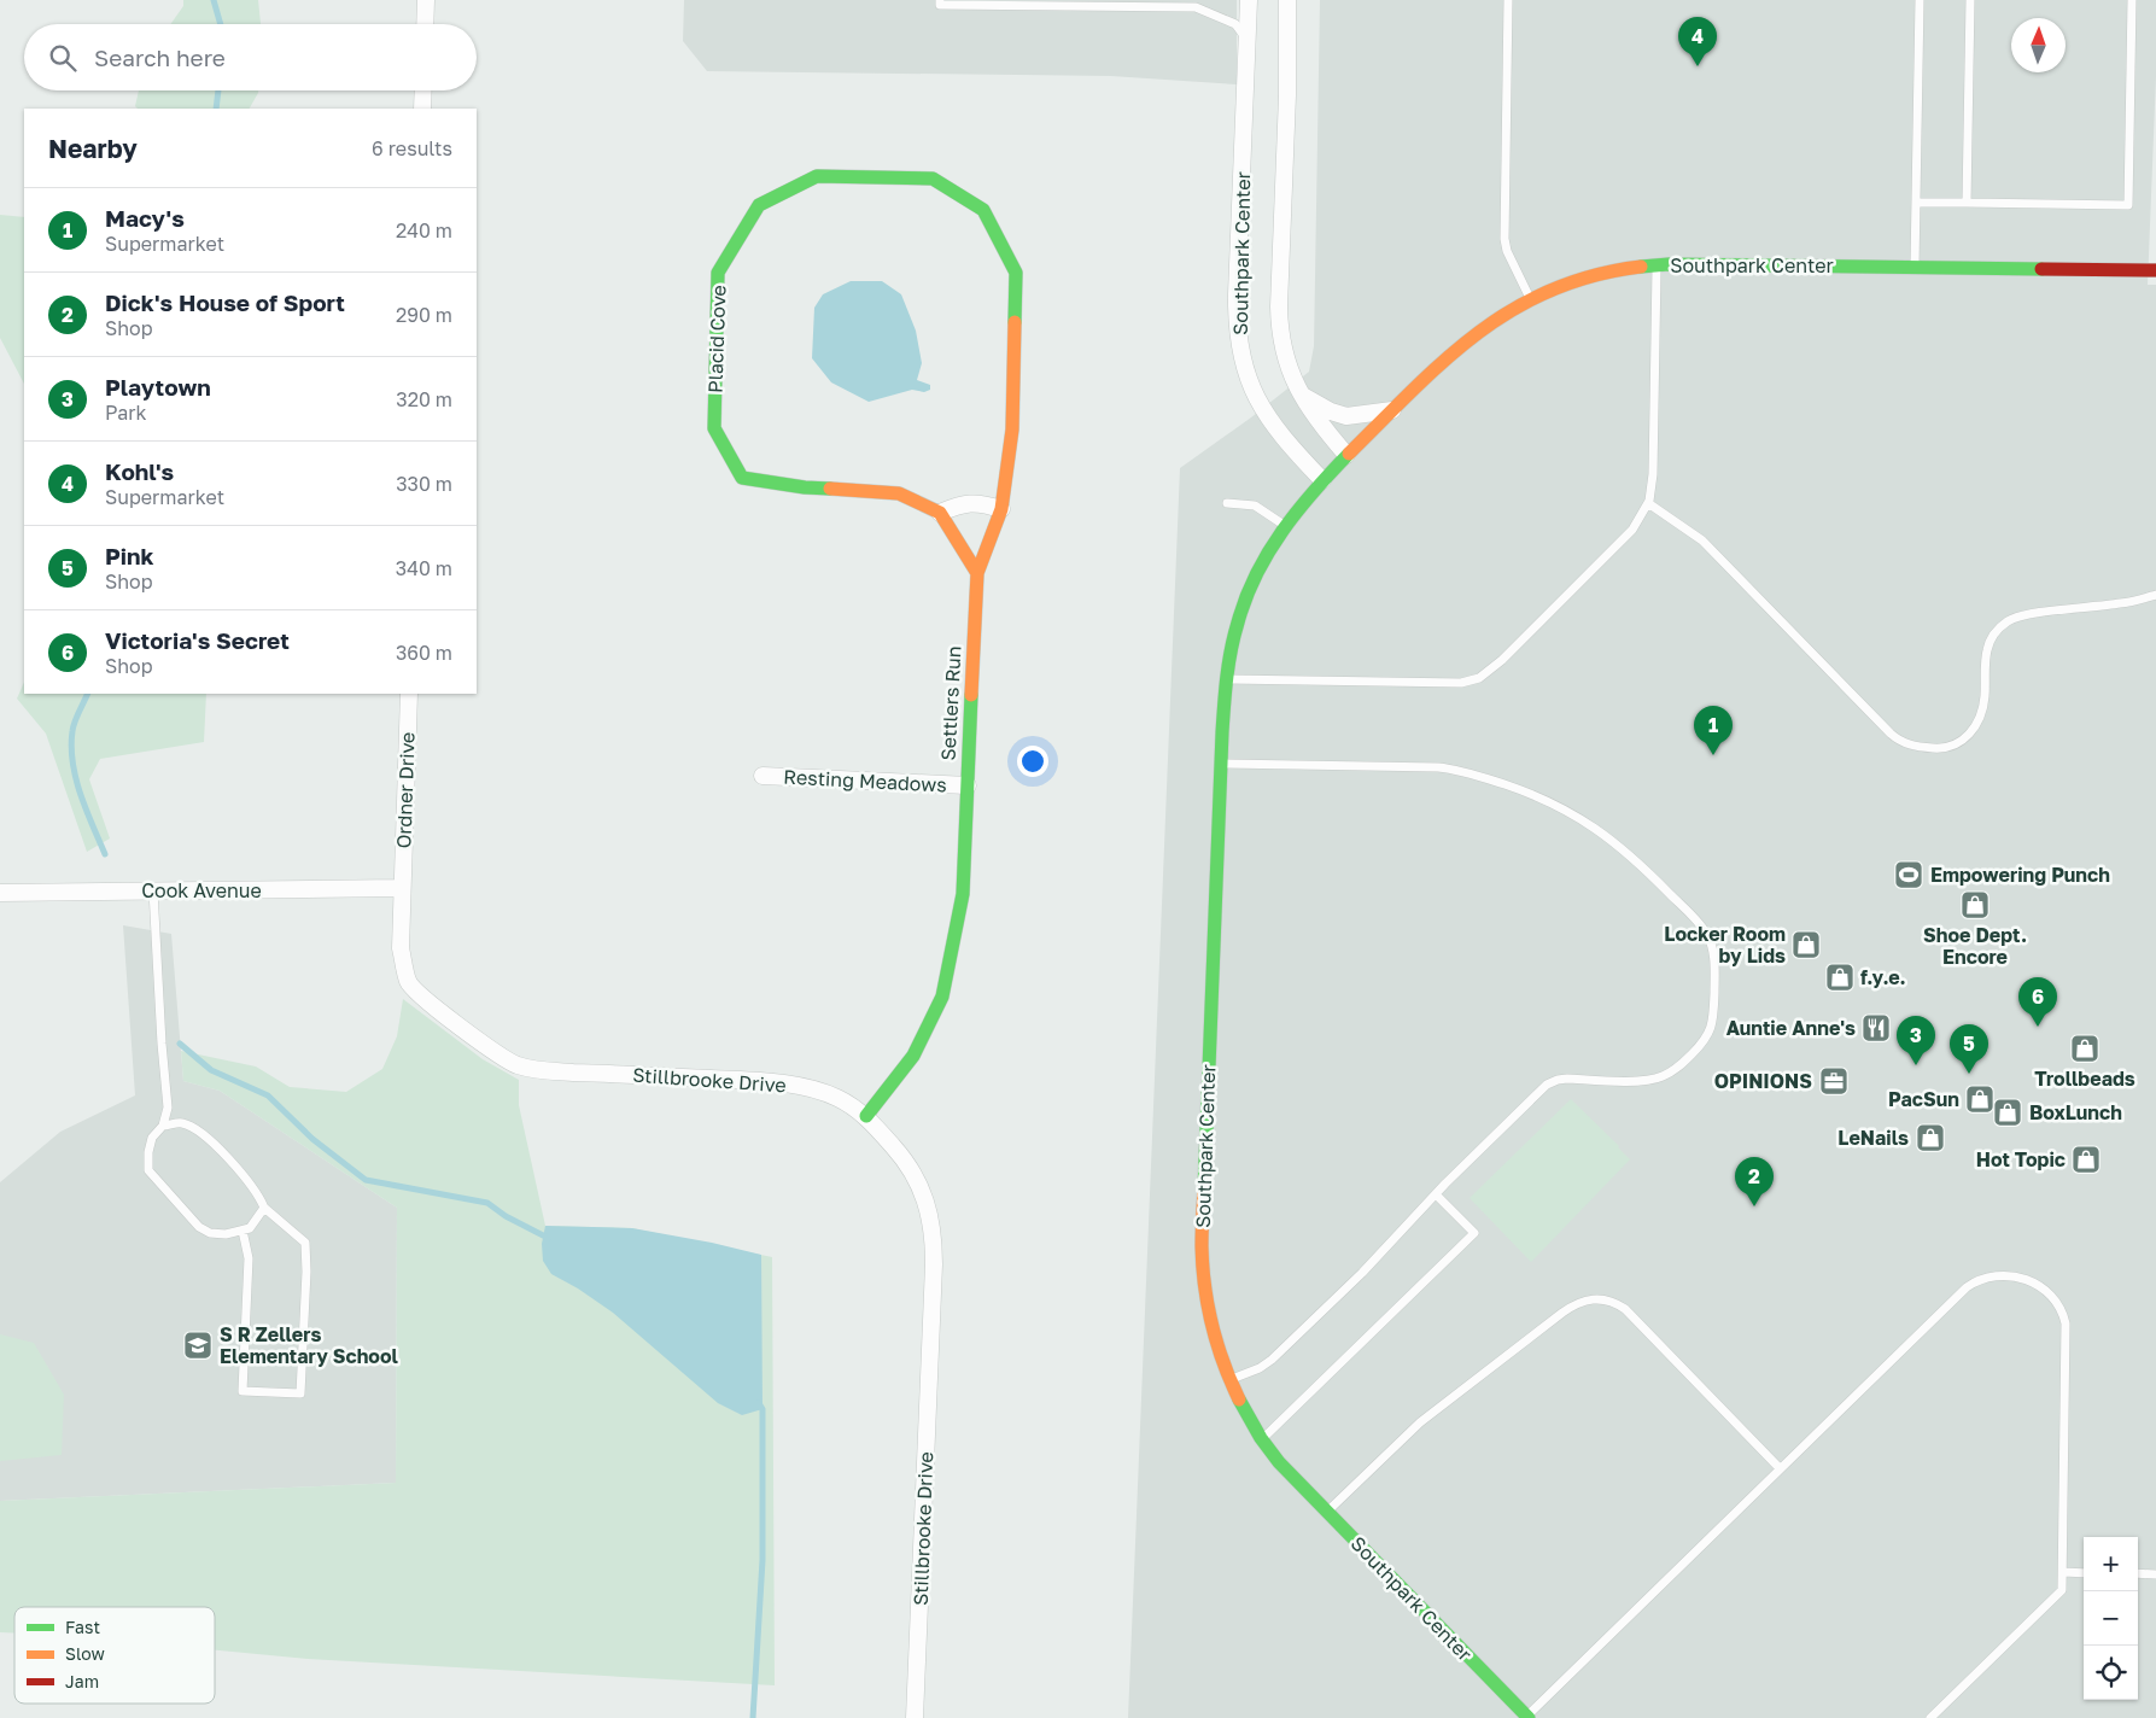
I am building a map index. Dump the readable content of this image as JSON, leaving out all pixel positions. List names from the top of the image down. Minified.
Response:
{"streets":{"street":["Southpark Center","Placid Cove","Settlers Run","Resting Meadows","Ordner Drive","Cook Avenue","Stillbrooke Drive"]},"crossings":[["Placid Cove","Settlers Run"],["Settlers Run","Resting Meadows"],["Settlers Run","Stillbrooke Drive"],["Ordner Drive","Cook Avenue"],["Ordner Drive","Stillbrooke Drive"],["Cook Avenue","Stillbrooke Drive"]],"places":{"sports":["Empowering Punch"],"shop":["Shoe Dept. Encore","Locker Room by Lids","f.y.e.","Trollbeads","PacSun","BoxLunch","LeNails","Hot Topic"],"restaurant":["Auntie Anne's"],"office":["OPINIONS"],"school or university":["S R Zellers Elementary School"]},"legend":["Fast","Slow","Jam"],"north":"top","page":{"pins":["4","1","6","3","5","2"],"search":"Search here","heading":["Nearby","6 results"],"list":[{"mark":"1","name":"Macy's","note":"Supermarket","value":"240 m"},{"mark":"2","name":"Dick's House of Sport","note":"Shop","value":"290 m"},{"mark":"3","name":"Playtown","note":"Park","value":"320 m"},{"mark":"4","name":"Kohl's","note":"Supermarket","value":"330 m"},{"mark":"5","name":"Pink","note":"Shop","value":"340 m"},{"mark":"6","name":"Victoria's Secret","note":"Shop","value":"360 m"}],"map_buttons":["+","−"]}}
